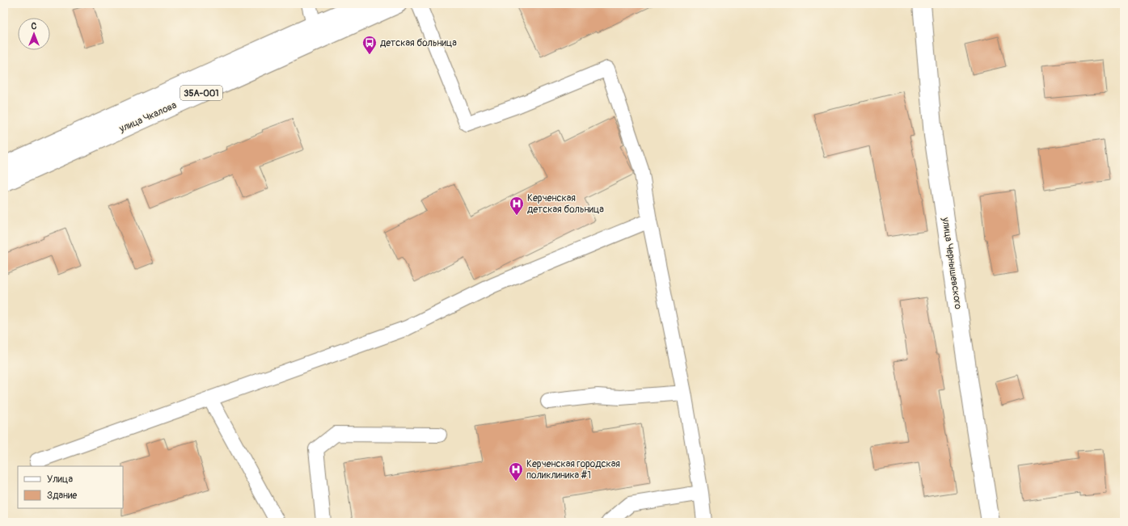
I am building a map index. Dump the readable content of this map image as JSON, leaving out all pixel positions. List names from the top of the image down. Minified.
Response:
{"streets":{"main road":["35А-001","улица Чкалова","улица Чернышевского"]},"places":{"bus stop":["детская больница"],"hospital":["Керченская детская больница","Керченская городская поликлиника #1"]},"legend":["Улица","Здание"],"north":"top"}
